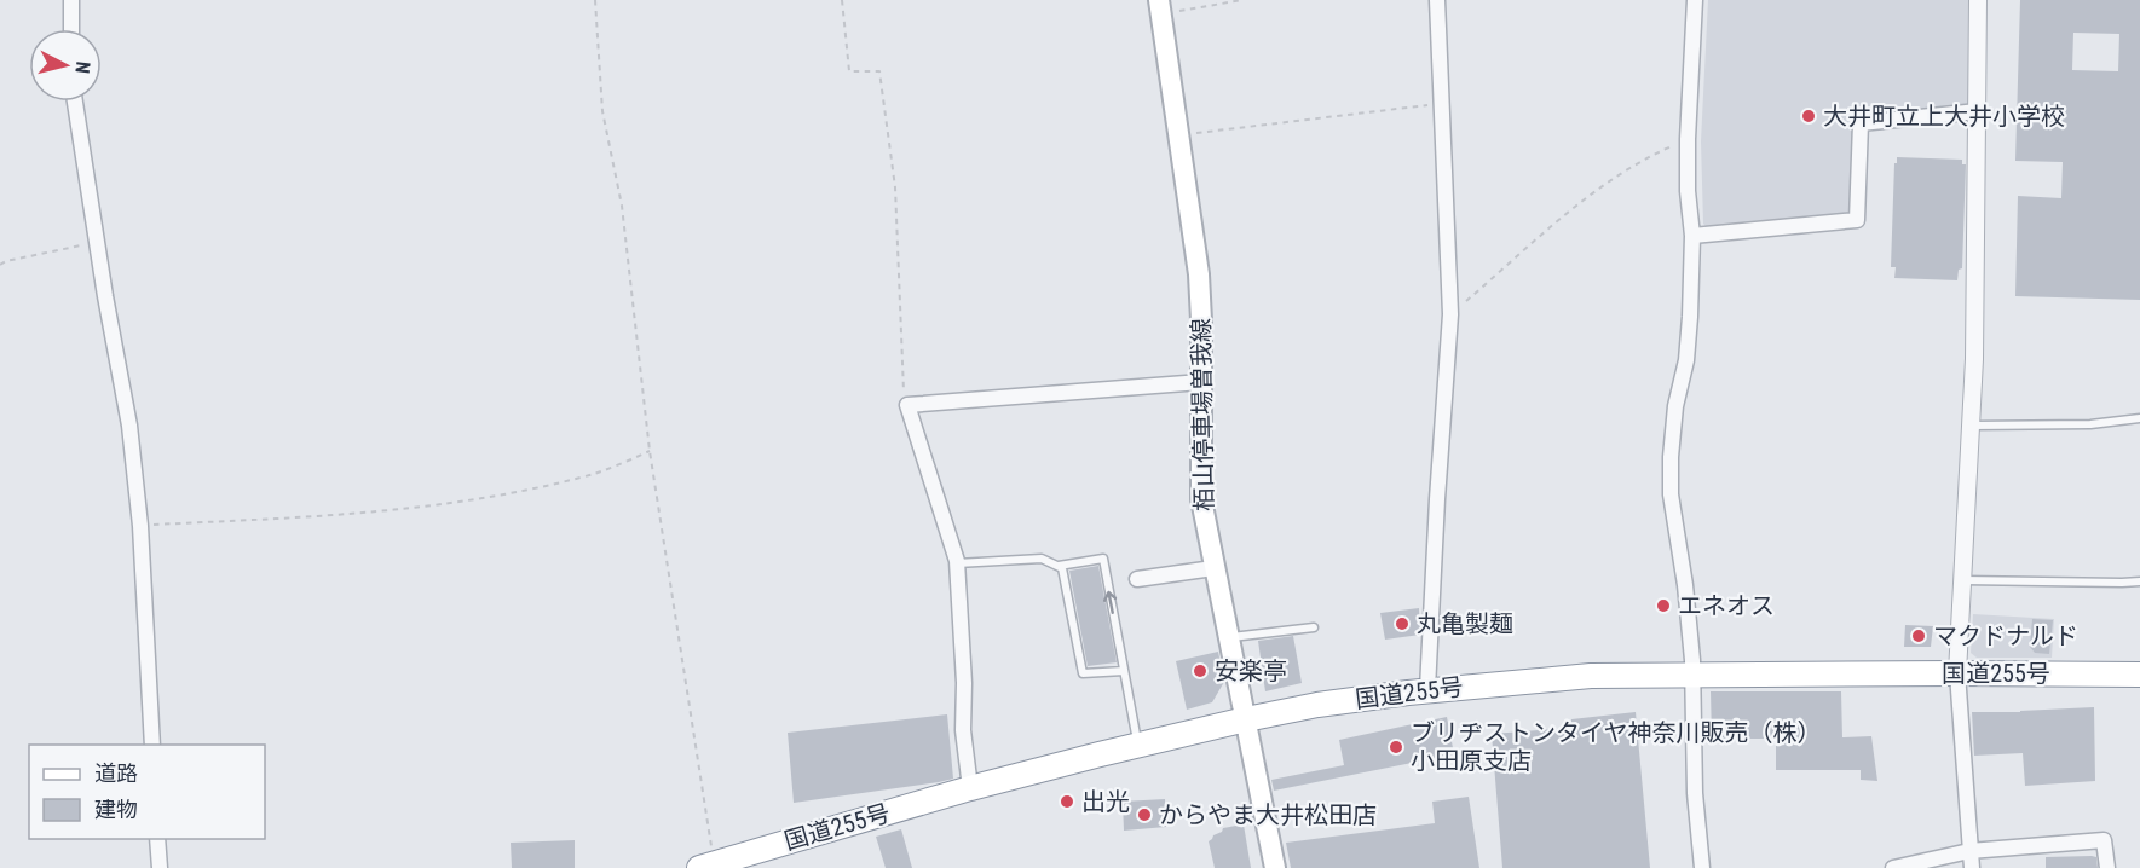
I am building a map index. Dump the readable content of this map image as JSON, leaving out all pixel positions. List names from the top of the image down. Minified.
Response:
{"streets":{"highway":["国道255号"],"main road":["栢山停車場曽我線"]},"crossings":[["栢山停車場曽我線","国道255号"]],"places":["大井町立上大井小学校","エネオス","丸亀製麺","マクドナルド","安楽亭","ブリヂストンタイヤ神奈川販売（株） 小田原支店","出光","からやま大井松田店"],"legend":["道路","建物"],"north":"right"}
